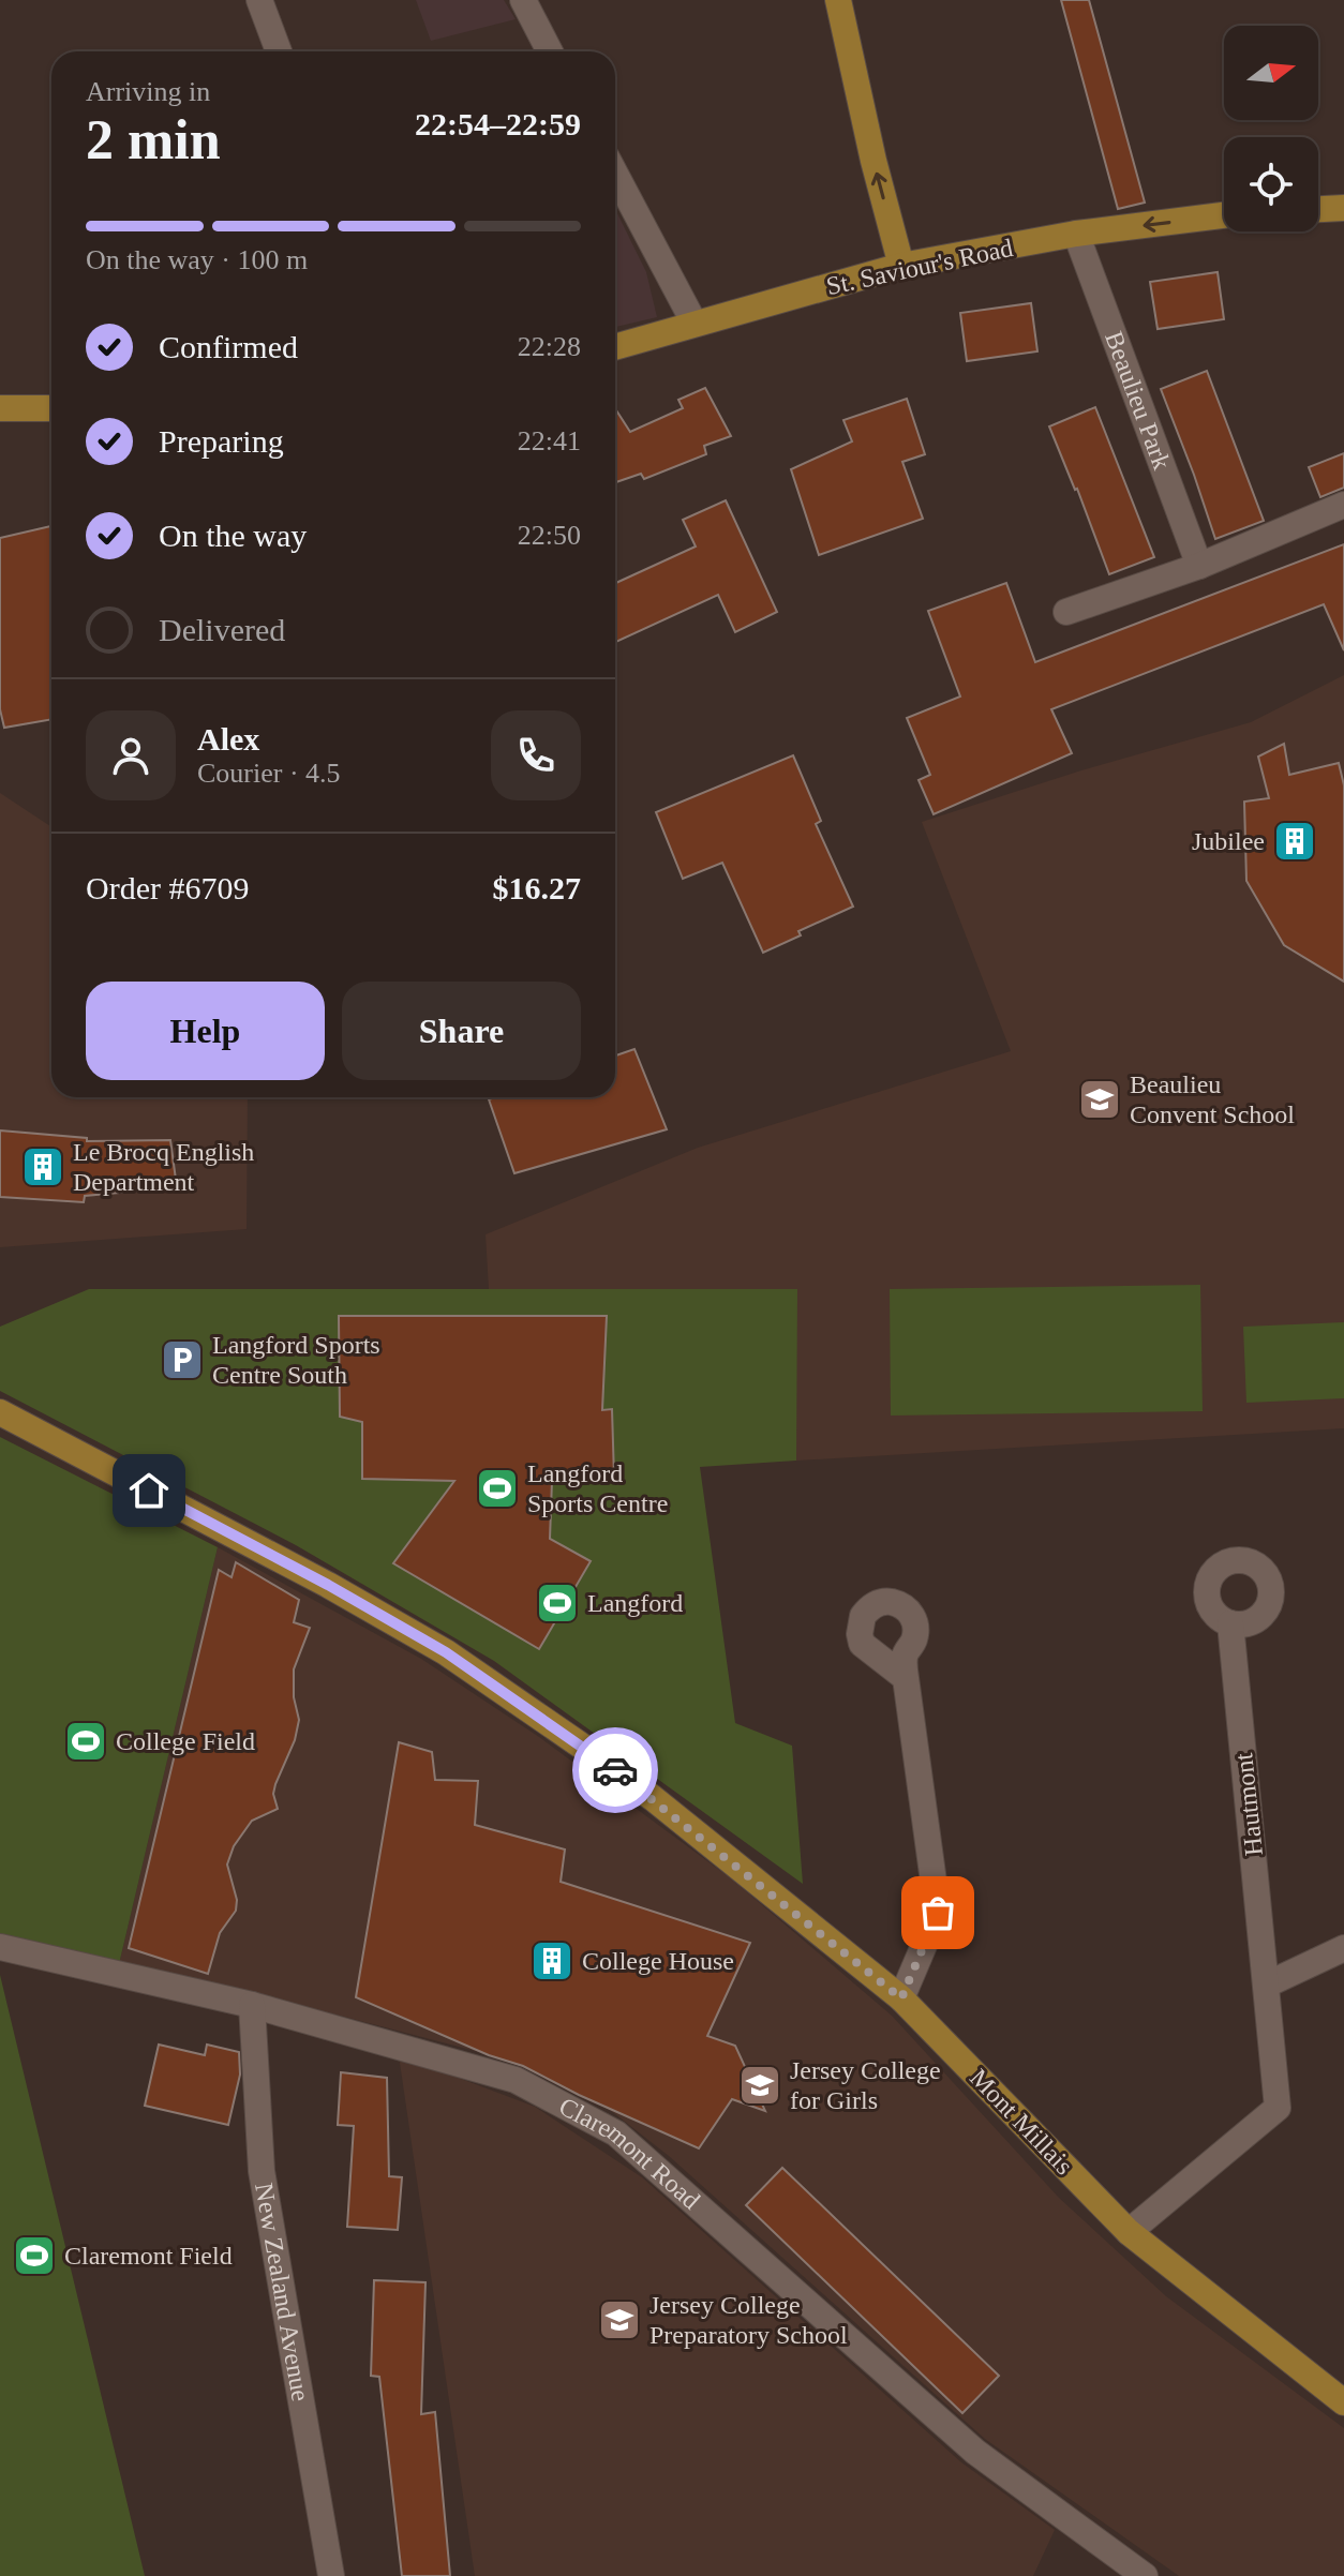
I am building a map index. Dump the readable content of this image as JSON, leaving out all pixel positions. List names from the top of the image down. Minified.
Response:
{"streets":{"main road":["St. Saviour's Road","Mont Millais"],"street":["Beaulieu Park","Hautmont","Claremont Road","New Zealand Avenue"]},"crossings":[["St. Saviour's Road","Beaulieu Park"],["Hautmont","Mont Millais"],["Claremont Road","New Zealand Avenue"]],"places":{"building":["Jubilee","Le Brocq English Department","College House"],"school or university":["Beaulieu Convent School","Jersey College for Girls","Jersey College Preparatory School"],"parking":["Langford Sports Centre South"],"sports":["Langford Sports Centre","Langford","College Field","Claremont Field"]},"north":"right","page":{"heading":["2 min","Arriving in","22:54–22:59"],"panel":["Alex","Courier · 4.5","Order #6709","$16.27"],"bar":"On the way · 100 m","list":[["Confirmed","22:28"],["Preparing","22:41"],["On the way","22:50"],"Delivered"],"buttons":["Help","Share"]}}
